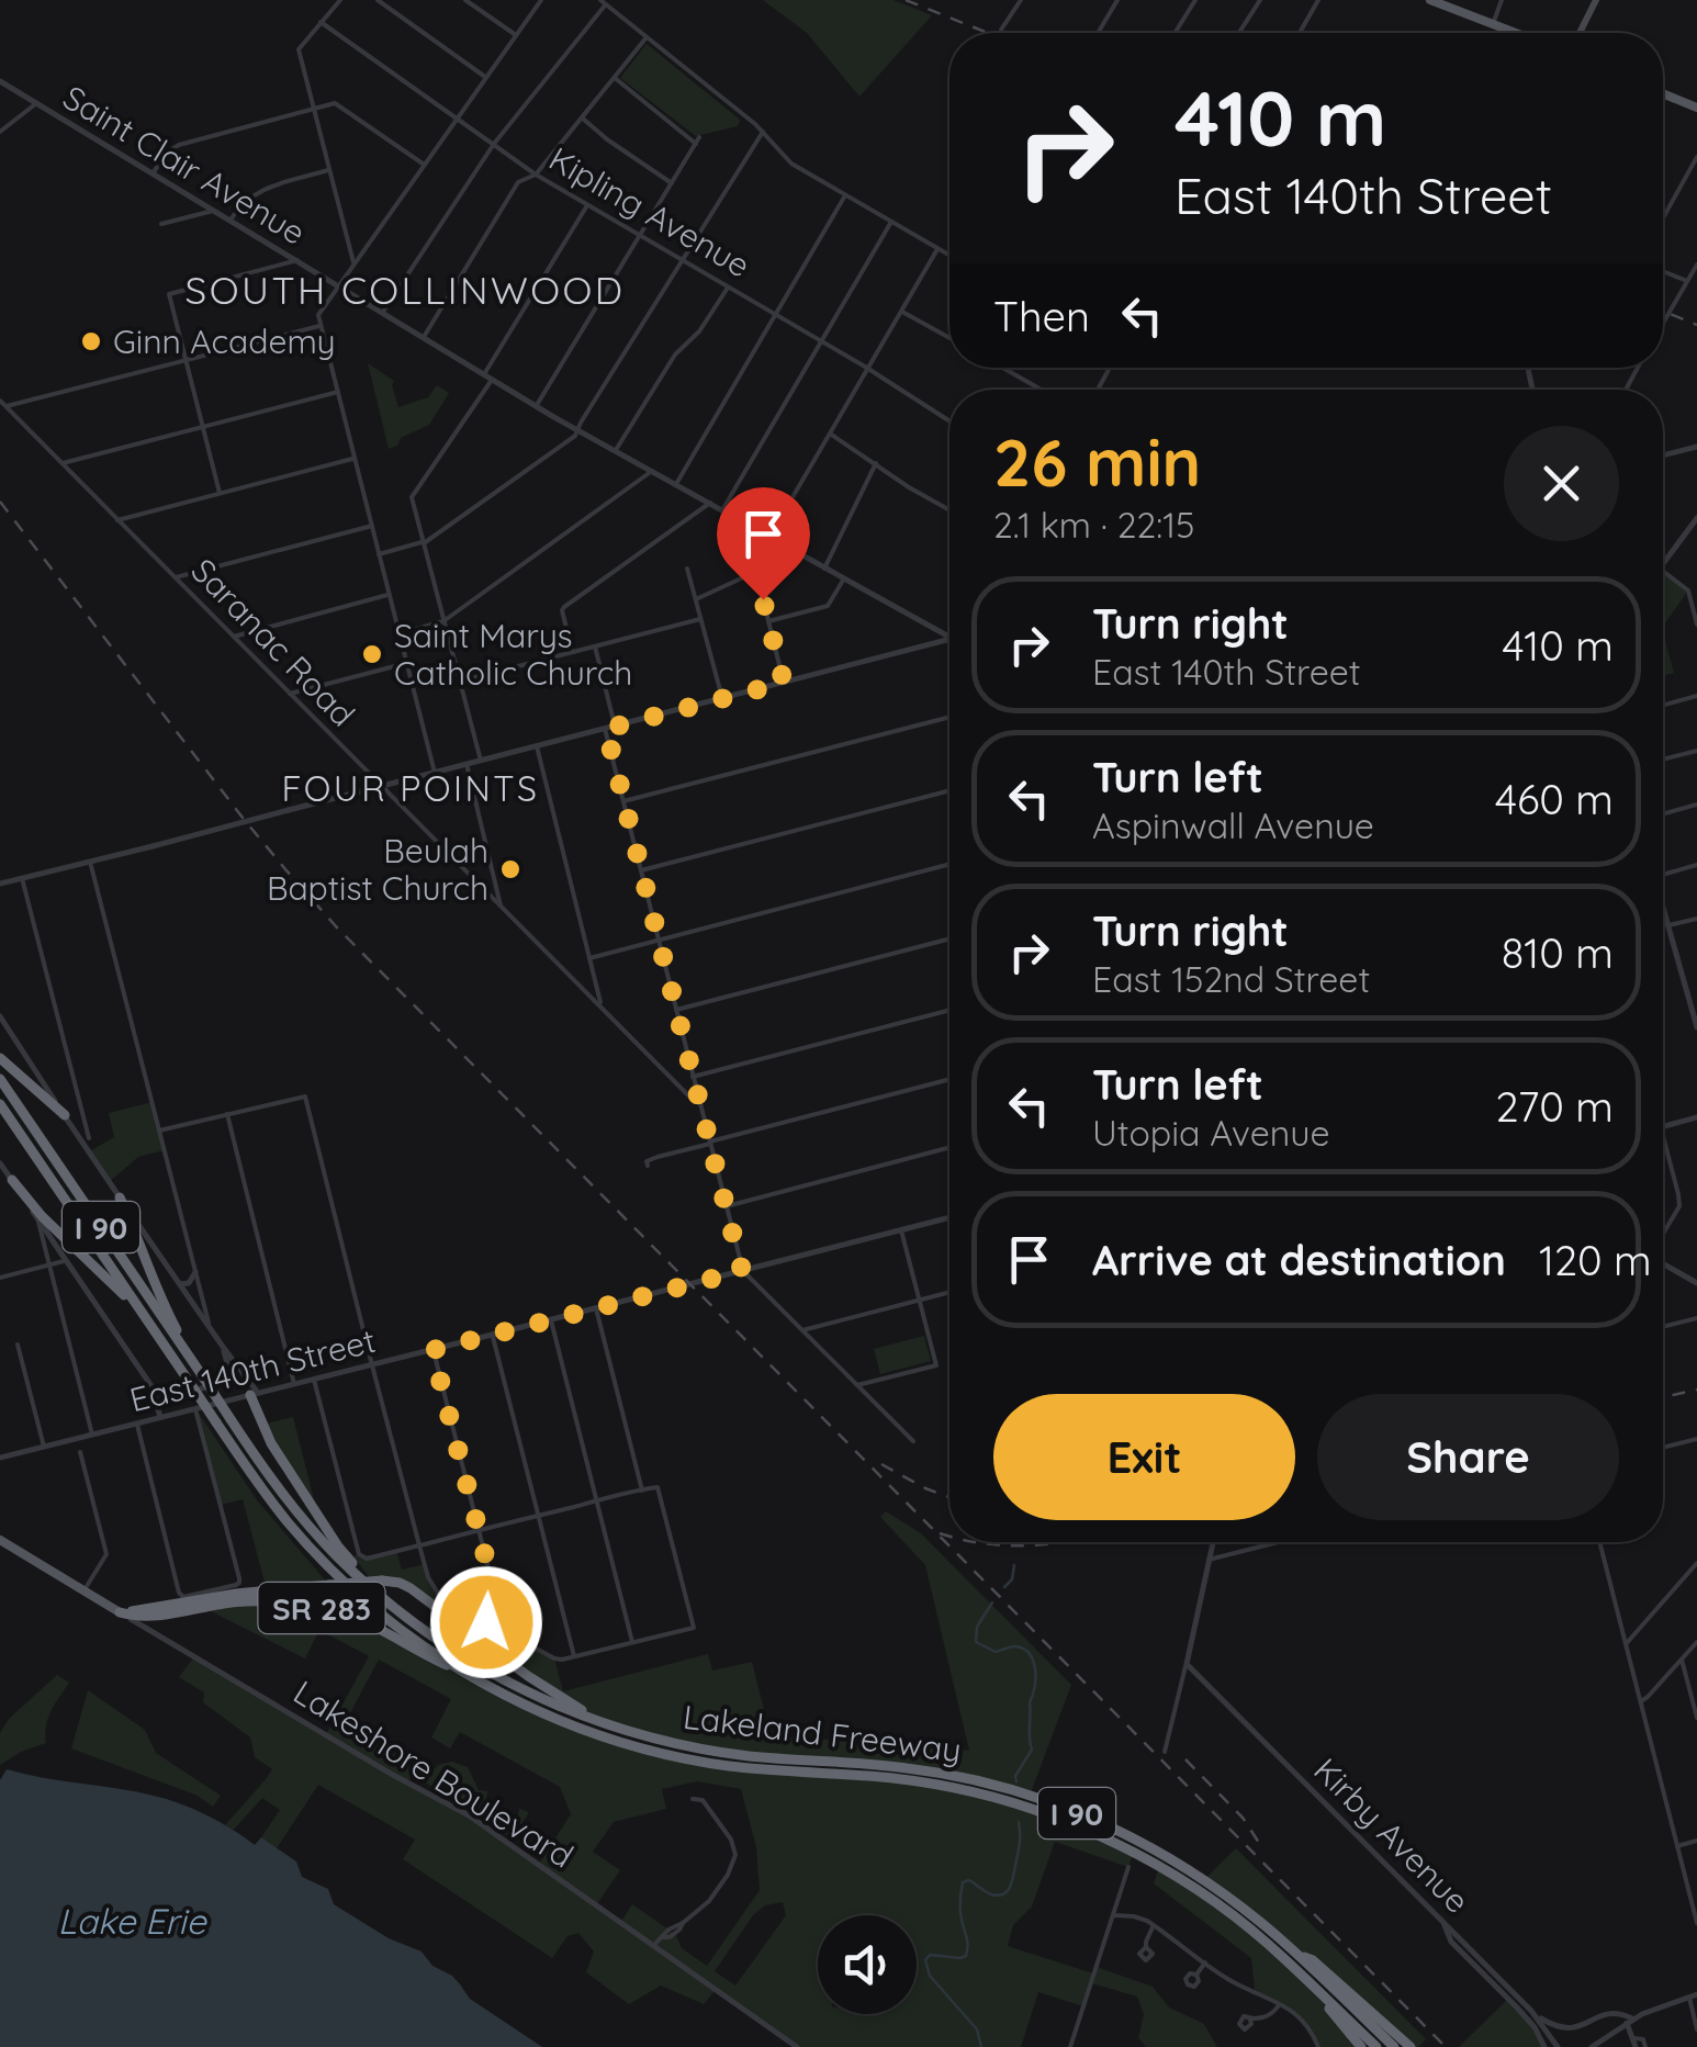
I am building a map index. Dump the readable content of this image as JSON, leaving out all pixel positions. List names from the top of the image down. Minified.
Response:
{"streets":{"highway":["I 90","SR 283","Lakeland Freeway"],"street":["Saint Clair Avenue","Kipling Avenue","Saranac Road","East 140th Street","Lakeshore Boulevard","Kirby Avenue"]},"crossings":[["SR 283","Lakeland Freeway"],["SR 283","Lakeshore Boulevard"]],"districts":["SOUTH COLLINWOOD","FOUR POINTS"],"water":["Lake Erie"],"places":["Ginn Academy","Saint Marys Catholic Church","Beulah Baptist Church"],"page":{"turn":["410 m","East 140th Street"],"then":"Then","heading":["26 min","2.1 km · 22:15"],"list":[{"name":"Turn right","note":"East 140th Street","value":"410 m"},{"name":"Turn left","note":"Aspinwall Avenue","value":"460 m"},{"name":"Turn right","note":"East 152nd Street","value":"810 m"},{"name":"Turn left","note":"Utopia Avenue","value":"270 m"},{"name":"Arrive at destination","value":"120 m"}],"buttons":["Exit","Share"]}}
